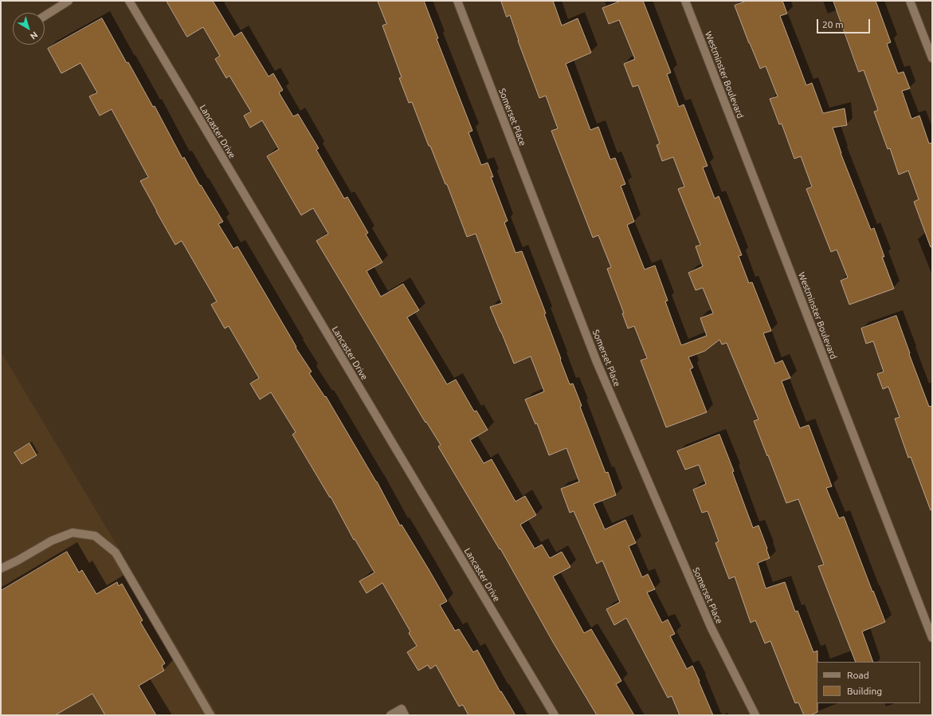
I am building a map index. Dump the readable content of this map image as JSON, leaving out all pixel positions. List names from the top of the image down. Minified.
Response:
{"streets":{"street":["Westminster Boulevard","Somerset Place","Lancaster Drive"]},"legend":["Road","Building"],"scale_bar":"20 m","north":"bottom right"}
